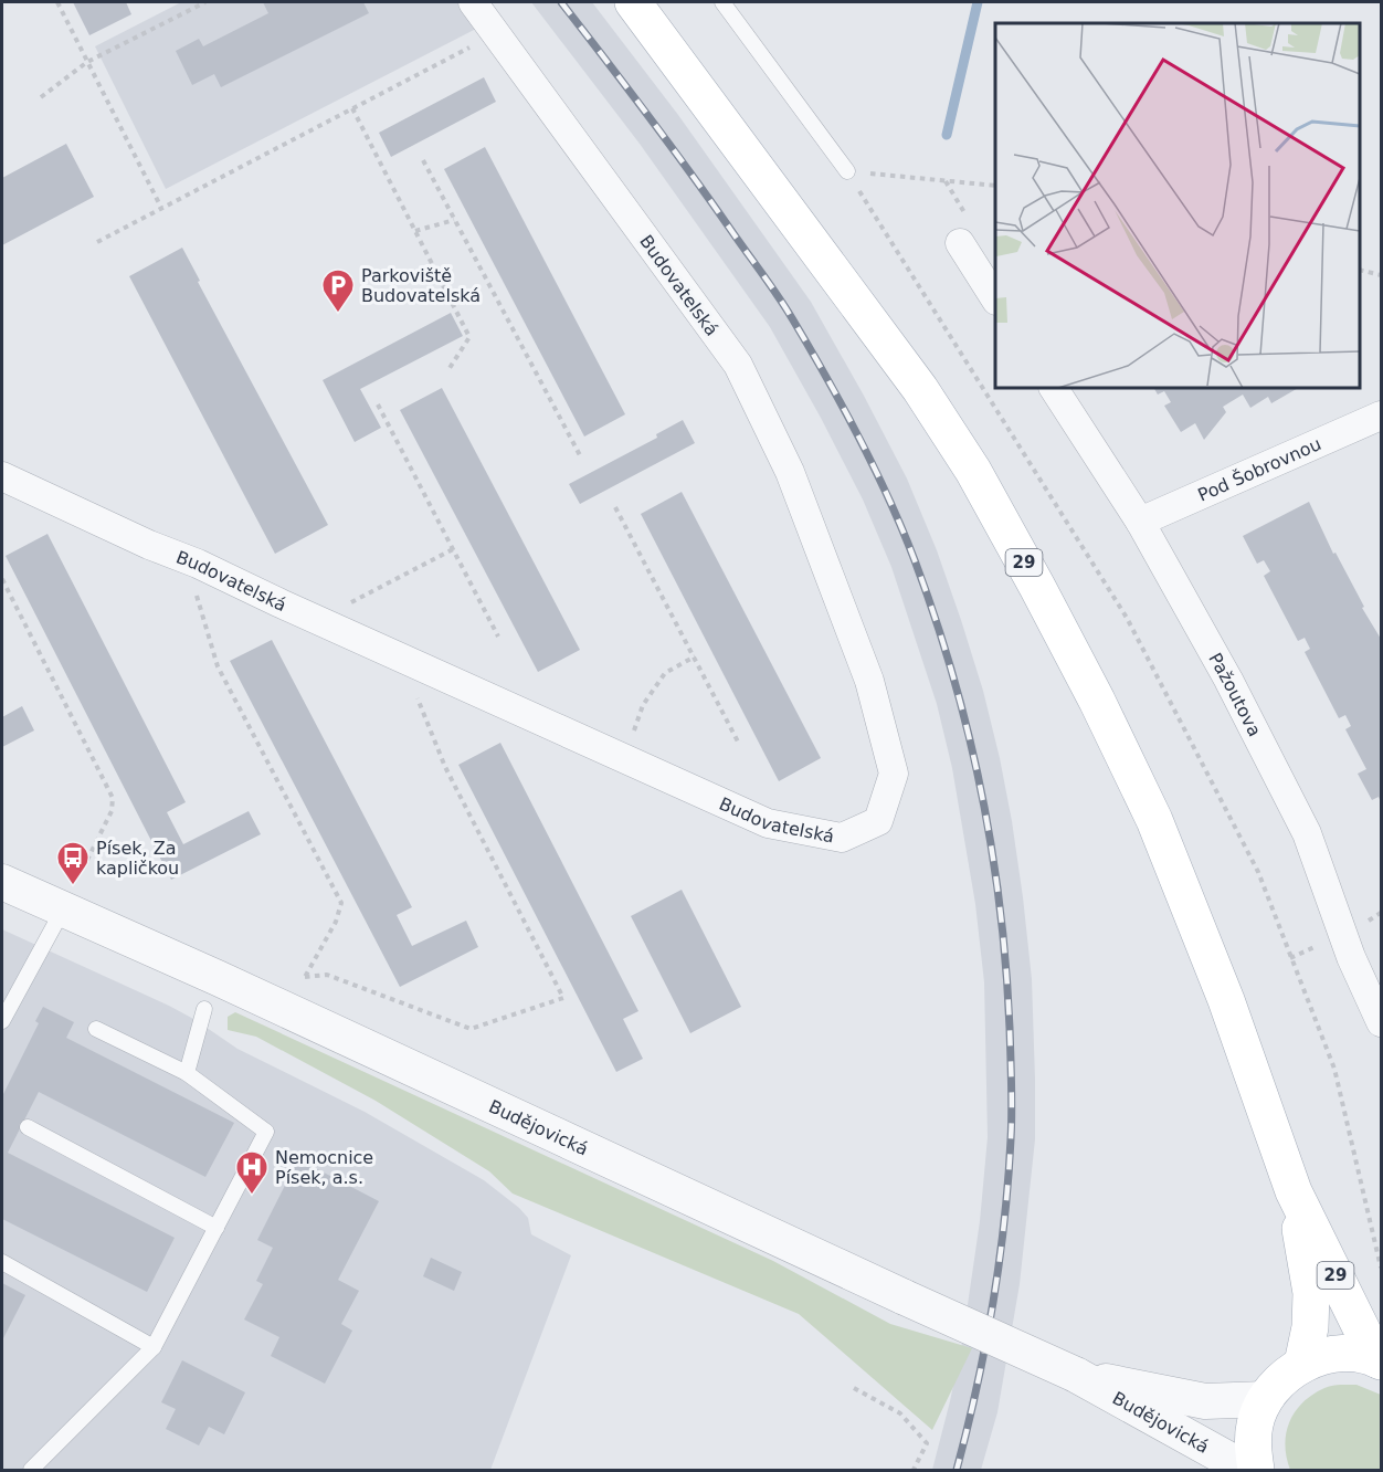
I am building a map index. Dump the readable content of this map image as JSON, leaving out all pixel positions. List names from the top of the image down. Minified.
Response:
{"streets":{"main road":["29"],"street":["Budovatelská","Pod Šobrovnou","Pažoutova","Budějovická"]},"crossings":[["Pod Šobrovnou","Pažoutova"]],"places":{"parking":["Parkoviště Budovatelská"],"bus stop":["Písek, Za kapličkou"],"hospital":["Nemocnice Písek, a.s."]}}
